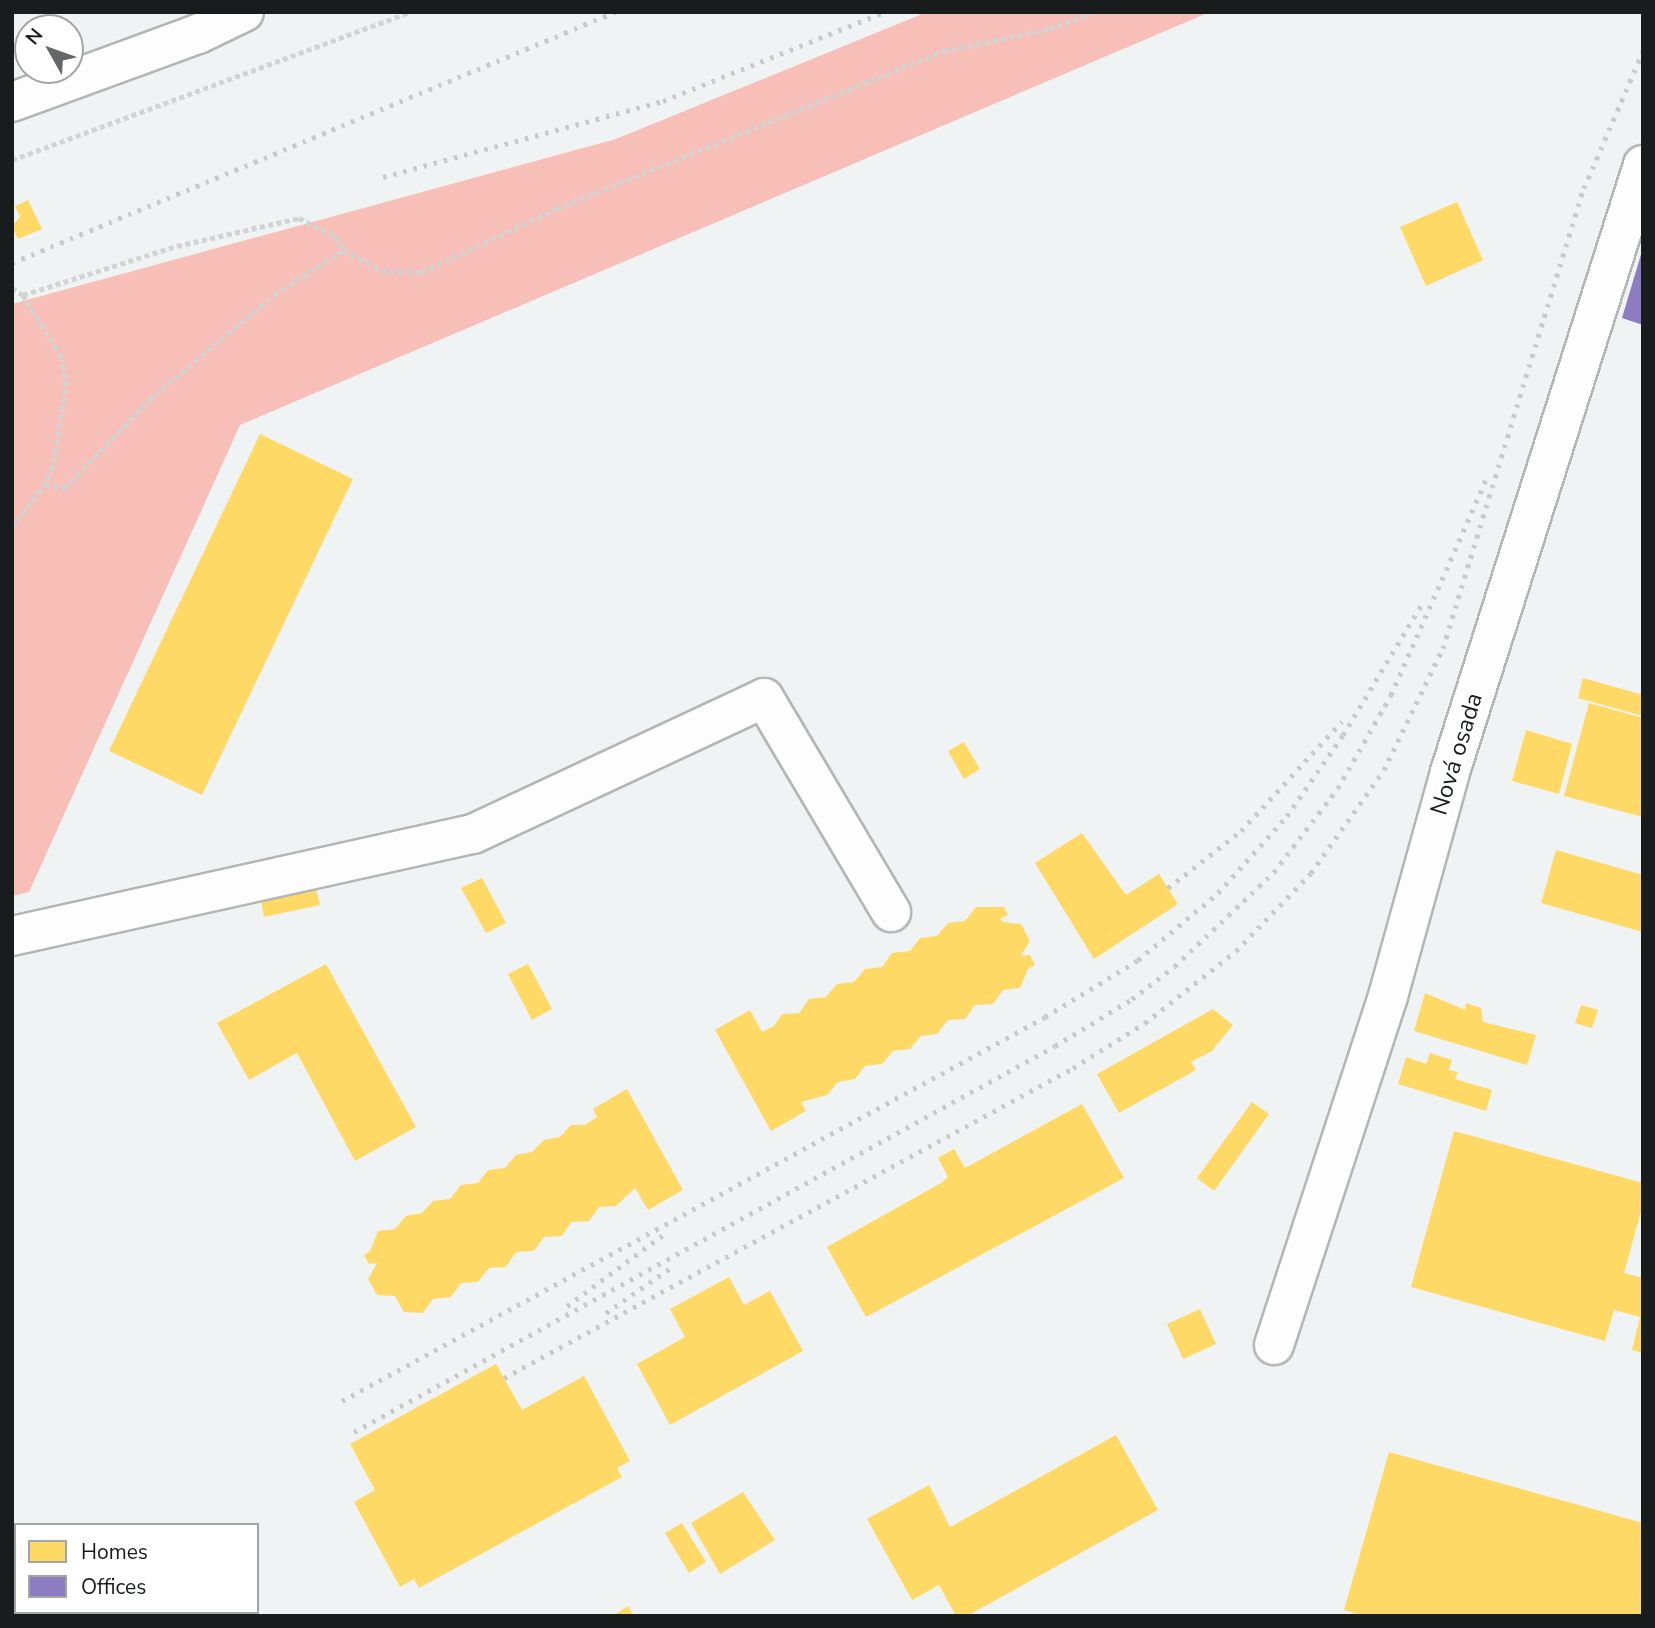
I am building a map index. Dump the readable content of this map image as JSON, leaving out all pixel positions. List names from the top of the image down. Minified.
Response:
{"streets":{"street":["Nová osada"]},"legend":["Homes","Offices"],"north":"top left"}
